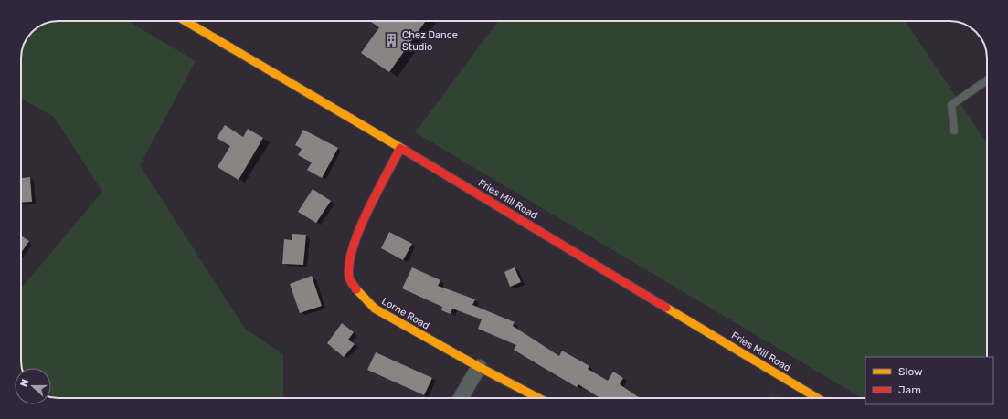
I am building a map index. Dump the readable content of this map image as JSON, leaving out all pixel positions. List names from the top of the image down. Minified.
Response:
{"streets":{"main road":["Fries Mill Road","Lorne Road"]},"crossings":[["Fries Mill Road","Lorne Road"]],"places":{"building":["Chez Dance Studio"]},"legend":["Slow","Jam"],"north":"left"}
